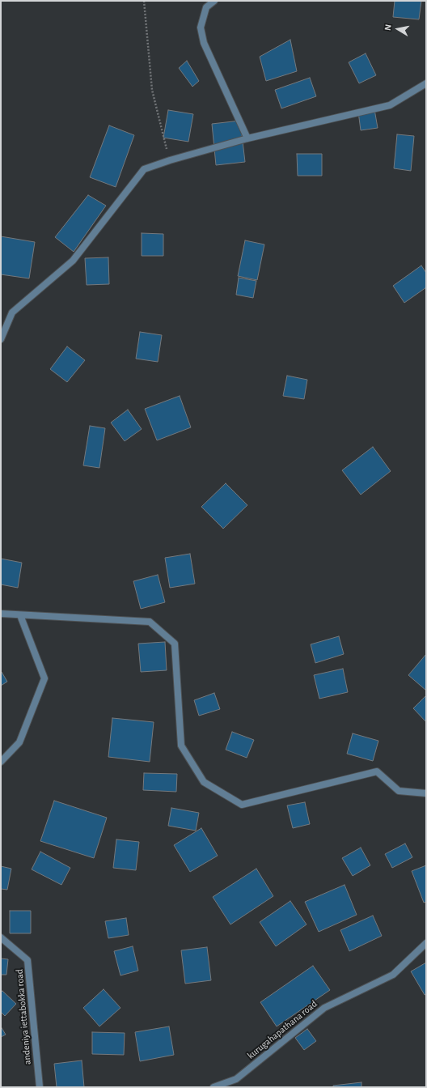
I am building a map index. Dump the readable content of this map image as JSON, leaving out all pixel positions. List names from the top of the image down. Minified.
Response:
{"streets":{"street":["andeniya iettabokka road","kurugahapathana road"]},"north":"left"}
